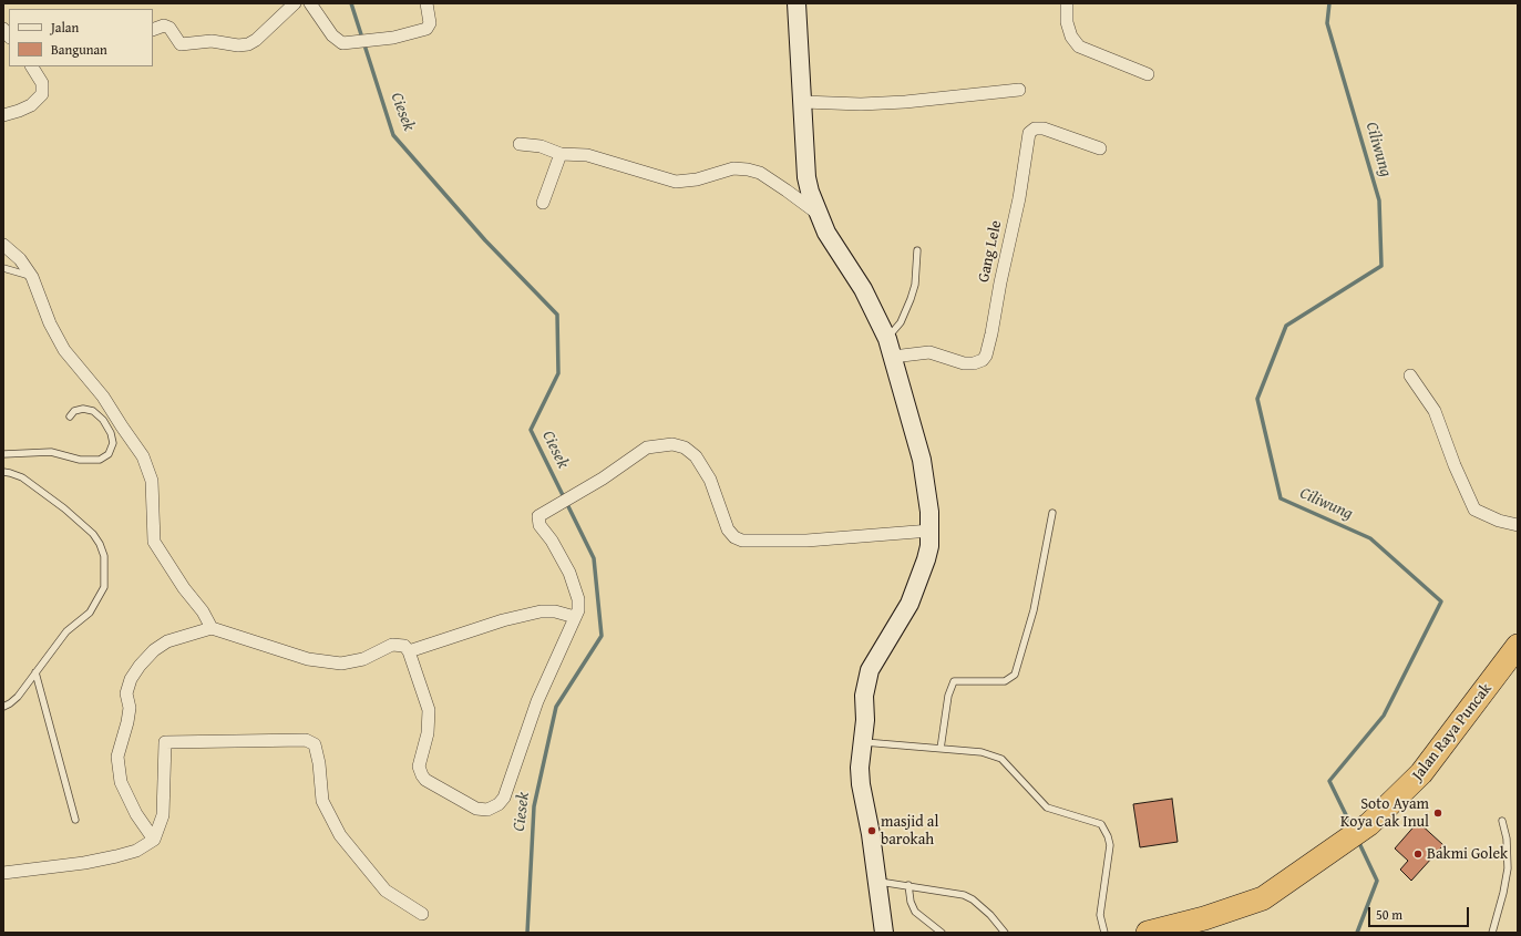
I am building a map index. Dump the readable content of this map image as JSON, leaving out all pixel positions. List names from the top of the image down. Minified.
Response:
{"streets":{"highway":["Jalan Raya Puncak"],"street":["Gang Lele"]},"water":["Ciesek","Ciliwung"],"places":["Soto Ayam Koya Cak Inul","masjid al barokah","Bakmi Golek"],"legend":["Jalan","Bangunan"],"scale_bar":"50 m"}
